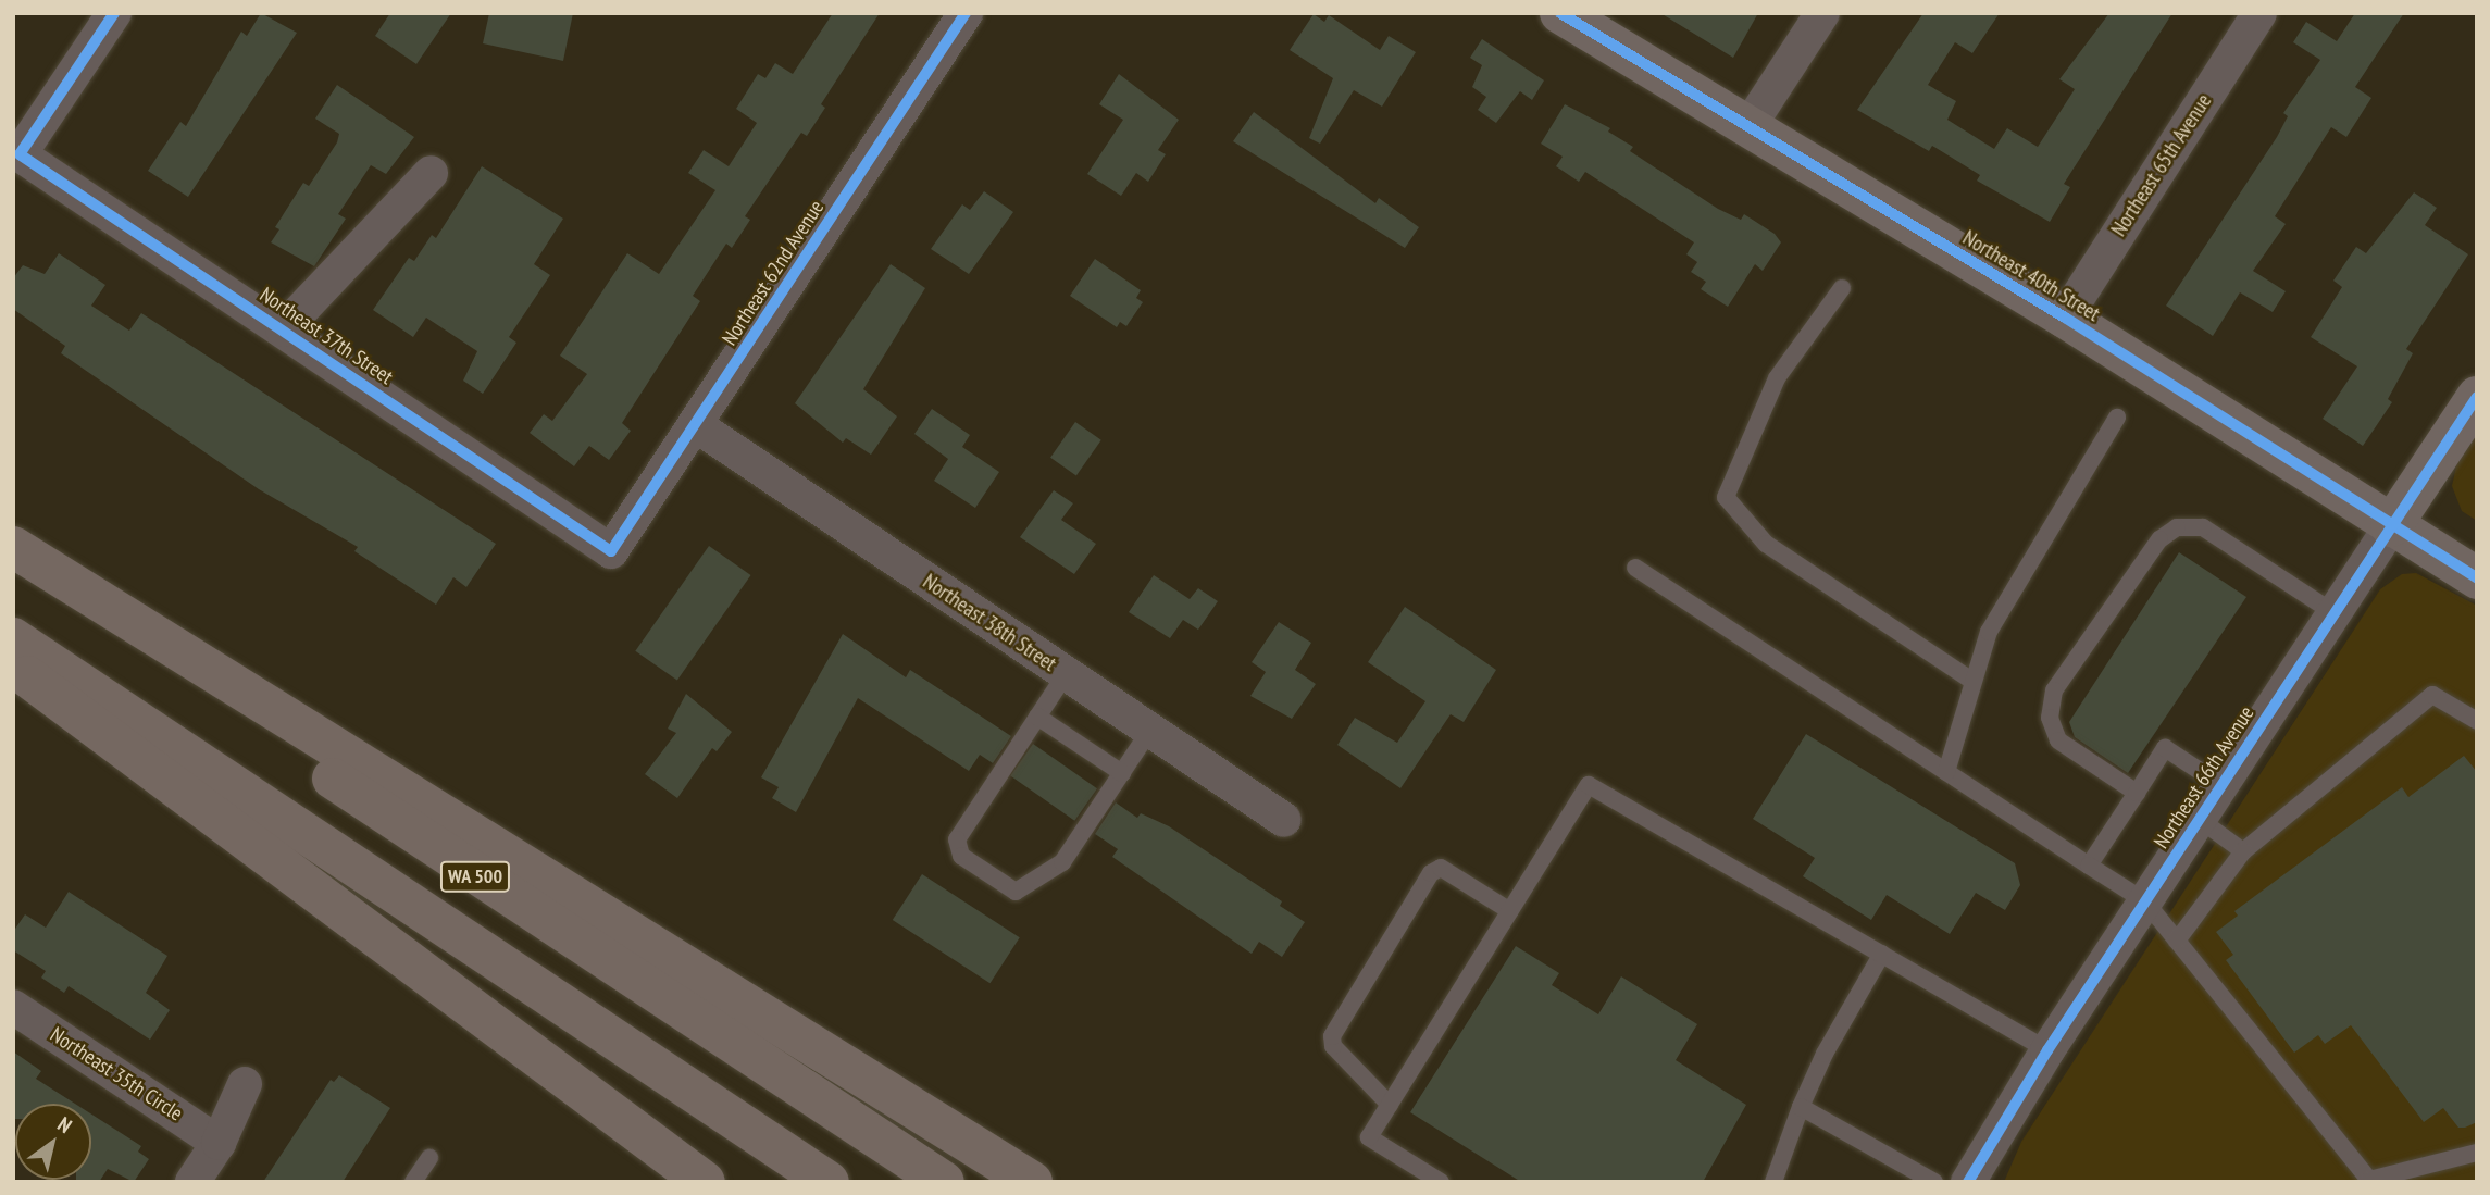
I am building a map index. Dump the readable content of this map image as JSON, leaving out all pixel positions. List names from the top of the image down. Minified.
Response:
{"streets":{"highway":["WA 500"],"street":["Northeast 65th Avenue","Northeast 62nd Avenue","Northeast 40th Street","Northeast 37th Street","Northeast 38th Street","Northeast 66th Avenue","Northeast 35th Circle"]},"crossings":[["Northeast 65th Avenue","Northeast 40th Street"],["Northeast 62nd Avenue","Northeast 37th Street"],["Northeast 62nd Avenue","Northeast 38th Street"],["Northeast 40th Street","Northeast 66th Avenue"]],"north":"top right"}
